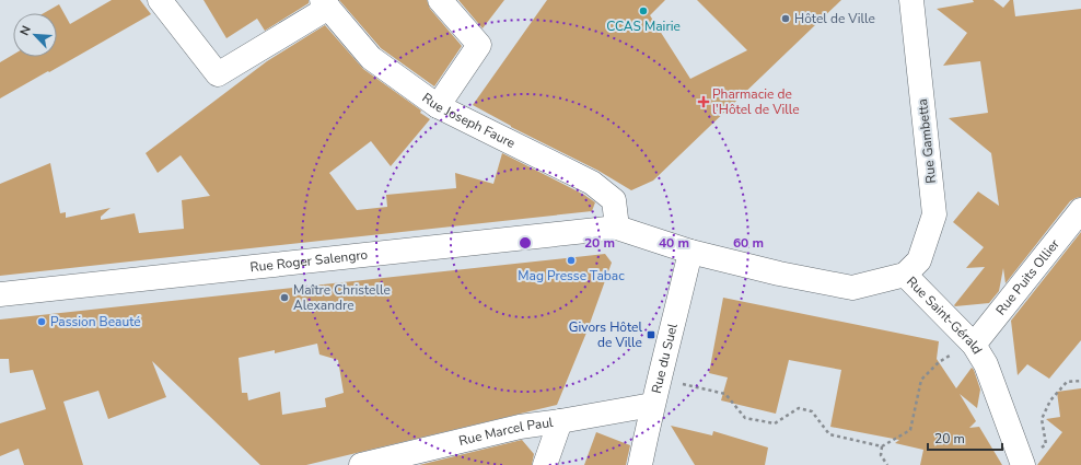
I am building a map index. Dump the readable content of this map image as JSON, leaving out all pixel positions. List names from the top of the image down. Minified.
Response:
{"streets":{"street":["Rue Joseph Faure","Rue Gambetta","Rue Roger Salengro","Rue Puits Ollier","Rue Saint-Gérald","Rue du Suel","Rue Marcel Paul"]},"crossings":[["Rue Joseph Faure","Rue Roger Salengro"],["Rue Joseph Faure","Rue Saint-Gérald"],["Rue Gambetta","Rue Saint-Gérald"],["Rue Roger Salengro","Rue Saint-Gérald"],["Rue Puits Ollier","Rue Saint-Gérald"],["Rue Saint-Gérald","Rue du Suel"],["Rue du Suel","Rue Marcel Paul"]],"places":{"other":["CCAS Mairie","Hôtel de Ville","Mag Presse Tabac","Maître Christelle Alexandre","Passion Beauté"],"health":["Pharmacie de l'Hôtel de Ville"],"transit":["Givors Hôtel de Ville"]},"scale_bar":"20 m","north":"top left","rings":["20 m","40 m","60 m"]}
